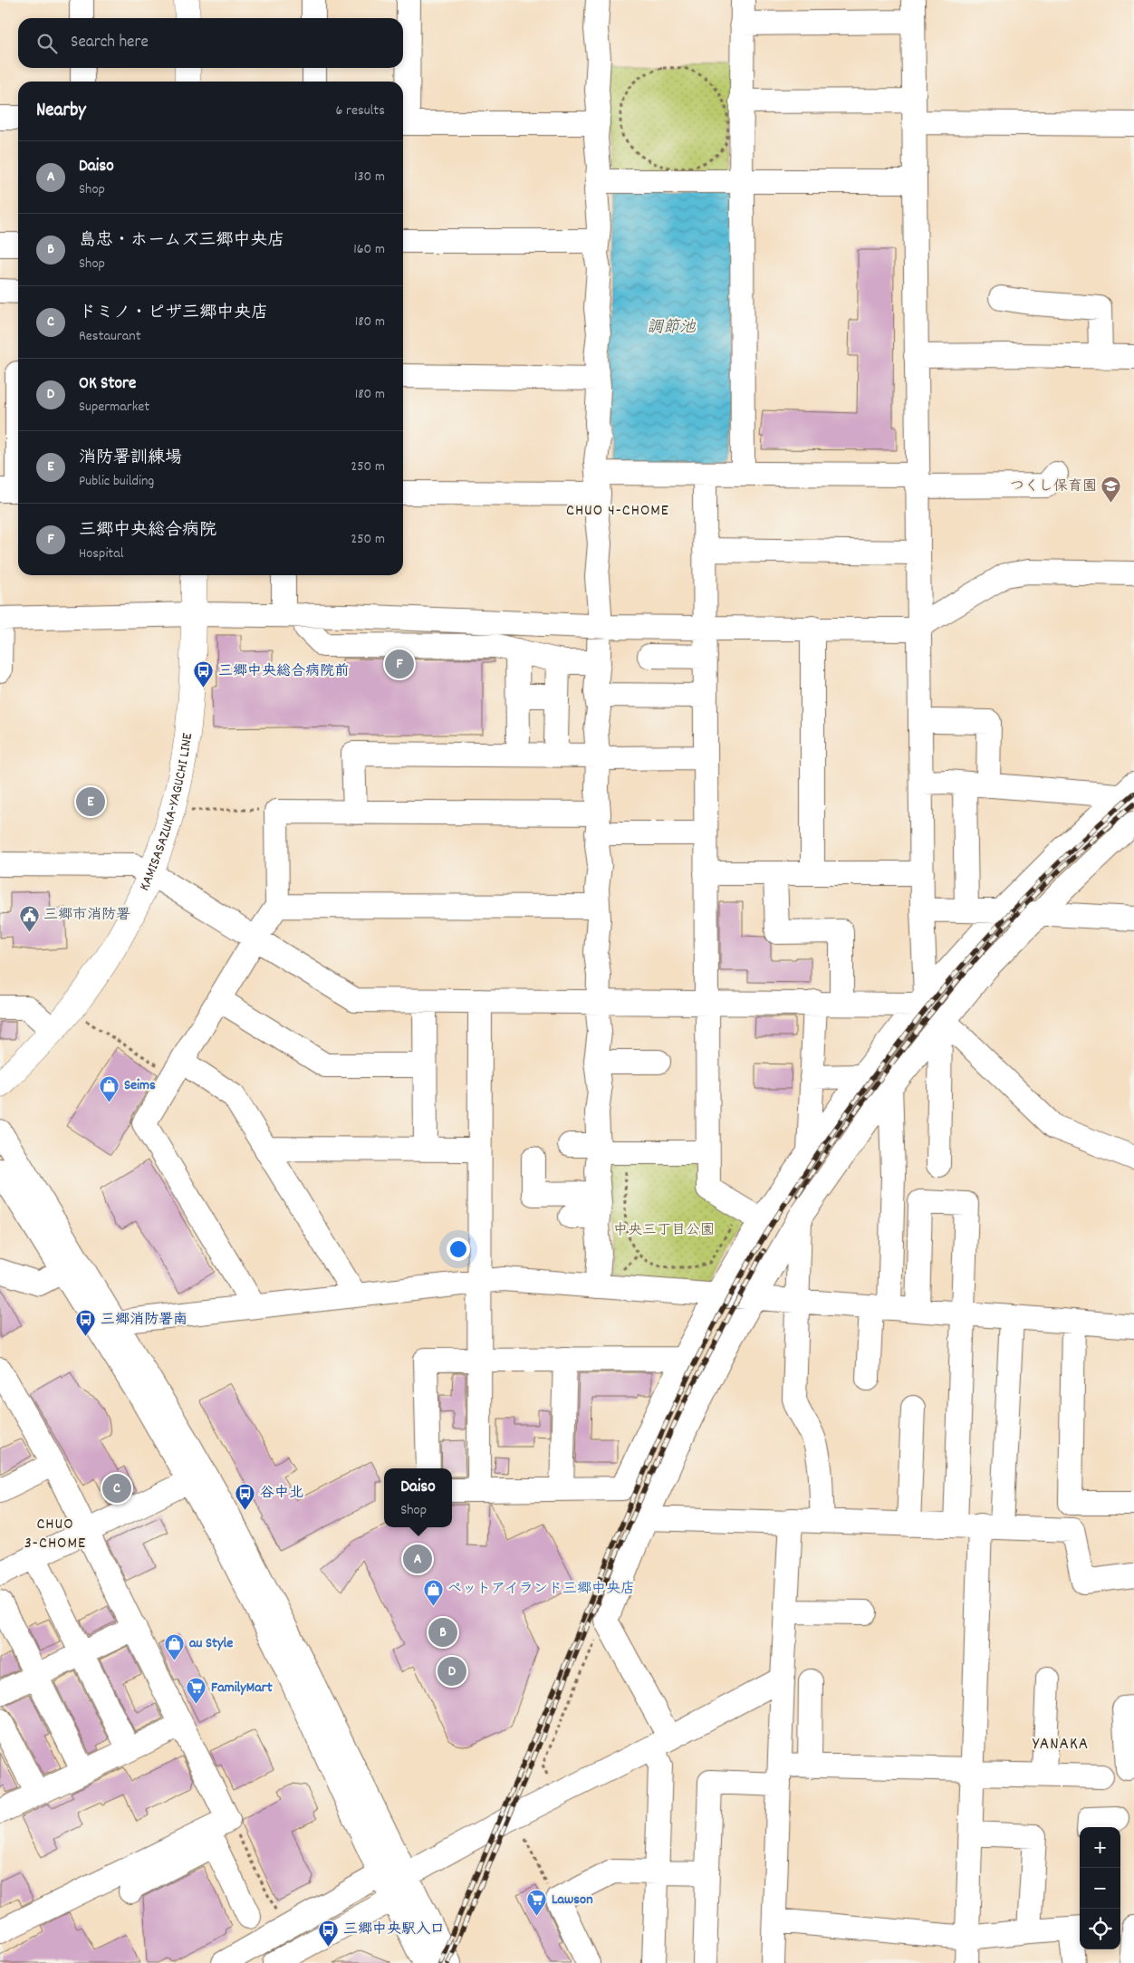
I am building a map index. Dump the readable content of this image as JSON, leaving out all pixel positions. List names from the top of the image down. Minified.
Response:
{"streets":{"main road":["KAMISASAZUKA-YAGUCHI LINE"]},"districts":["CHUO 4-CHOME","CHUO 3-CHOME","YANAKA"],"water":["調節池"],"parks":["中央三丁目公園"],"places":{"school or university":["つくし保育園"],"bus stop":["三郷中央総合病院前","三郷消防署南","谷中北","三郷中央駅入口"],"public building":["三郷市消防署"],"shop":["Seims","ペットアイランド三郷中央店","au Style"],"supermarket":["FamilyMart","Lawson"]},"page":{"search":"Search here","heading":["Nearby","6 results"],"list":[{"mark":"A","name":"Daiso","note":"Shop","value":"130 m"},{"mark":"B","name":"島忠・ホームズ三郷中央店","note":"Shop","value":"160 m"},{"mark":"C","name":"ドミノ・ピザ三郷中央店","note":"Restaurant","value":"180 m"},{"mark":"D","name":"OK Store","note":"Supermarket","value":"180 m"},{"mark":"E","name":"消防署訓練場","note":"Public building","value":"250 m"},{"mark":"F","name":"三郷中央総合病院","note":"Hospital","value":"250 m"}],"pins":["F","E","C","A","B","D"],"popup":["Daiso","Shop"],"map_buttons":["+","−"]}}
